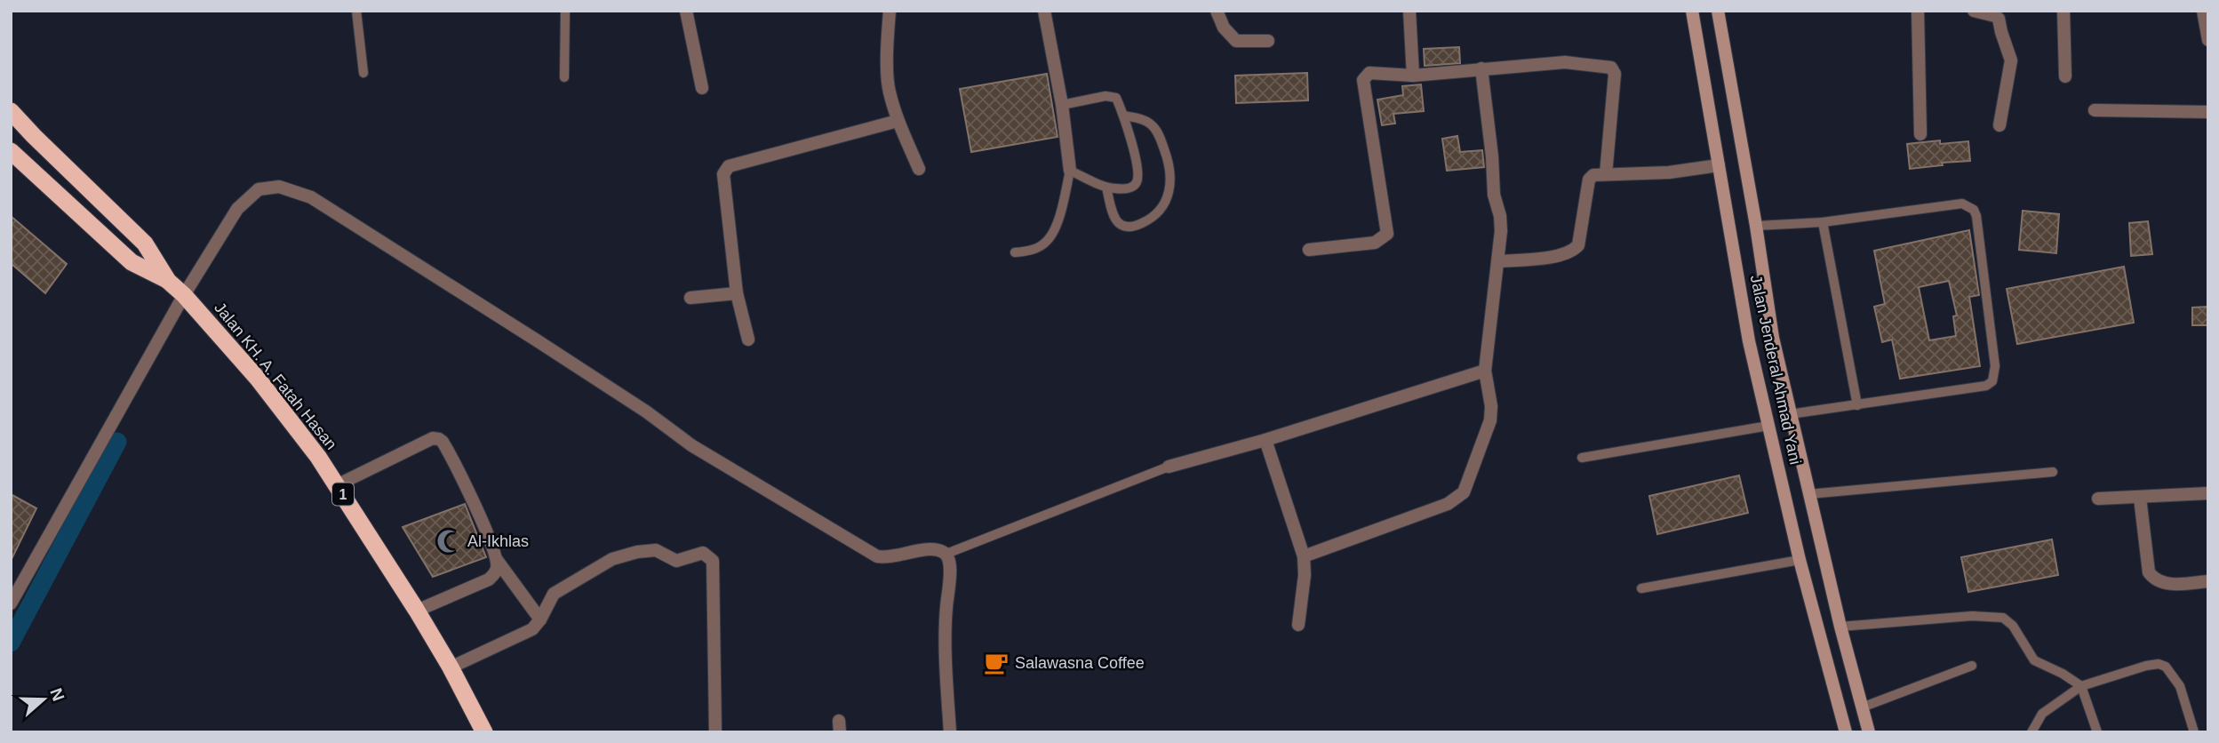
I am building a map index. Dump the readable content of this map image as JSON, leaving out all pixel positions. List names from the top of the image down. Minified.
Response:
{"streets":{"highway":["Jalan KH. A. Fatah Hasan","1"],"main road":["Jalan Jenderal Ahmad Yani"]},"crossings":[["Jalan KH. A. Fatah Hasan","1"]],"places":{"mosque":["Al-Ikhlas"],"cafe":["Salawasna Coffee"]},"north":"right"}
